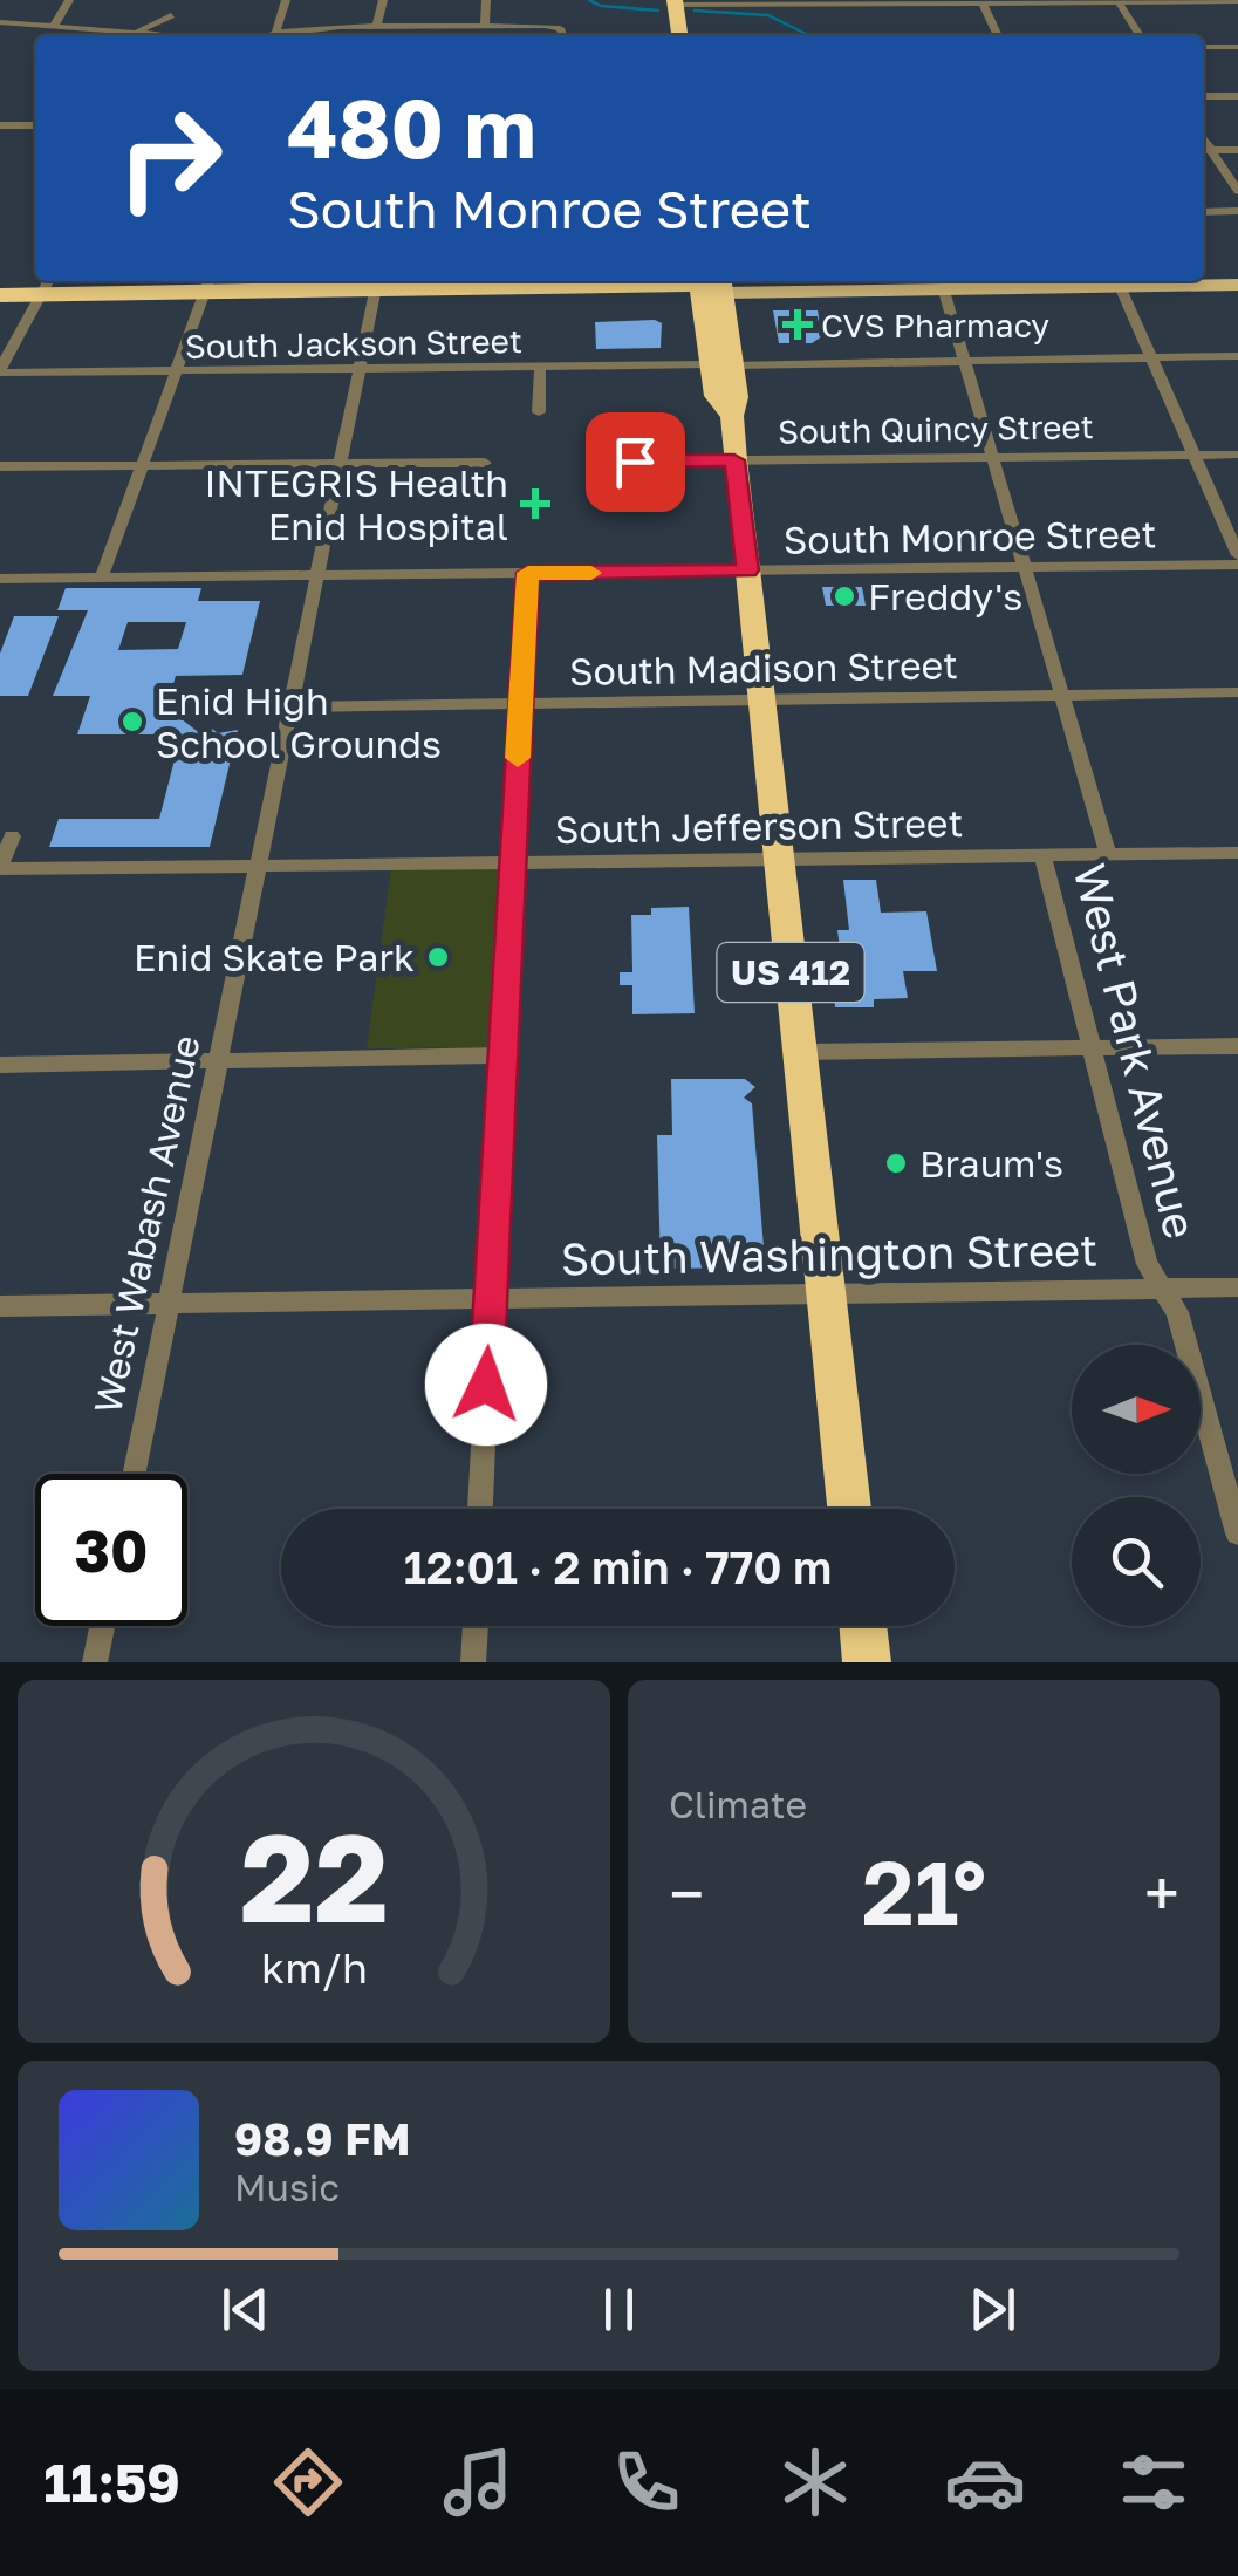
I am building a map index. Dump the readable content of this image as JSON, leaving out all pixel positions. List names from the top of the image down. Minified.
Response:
{"streets":{"highway":["US 412"],"street":["South Jackson Street","South Quincy Street","South Monroe Street","South Madison Street","South Jefferson Street","West Park Avenue","West Wabash Avenue","South Washington Street"]},"crossings":[["South Jackson Street","US 412"],["South Jackson Street","West Park Avenue"],["South Jackson Street","West Wabash Avenue"],["South Quincy Street","US 412"],["South Quincy Street","West Park Avenue"],["South Monroe Street","US 412"],["South Monroe Street","West Park Avenue"],["South Monroe Street","West Wabash Avenue"],["South Madison Street","US 412"],["South Madison Street","West Park Avenue"],["South Madison Street","West Wabash Avenue"],["South Jefferson Street","US 412"],["South Jefferson Street","West Park Avenue"],["South Jefferson Street","West Wabash Avenue"],["US 412","South Washington Street"],["West Park Avenue","South Washington Street"],["West Wabash Avenue","South Washington Street"]],"places":{"health":["CVS Pharmacy","INTEGRIS Health Enid Hospital"],"other":["Freddy's","Enid High School Grounds","Enid Skate Park","Braum's"]},"north":"right","page":{"turn":["480 m","South Monroe Street"],"limit":"30","trip":"12:01 · 2 min · 770 m","tile":"Climate","heat":["−","21°","+"],"song":["98.9 FM","Music"],"tabs":"11:59","gauge":["22","km/h"]}}
